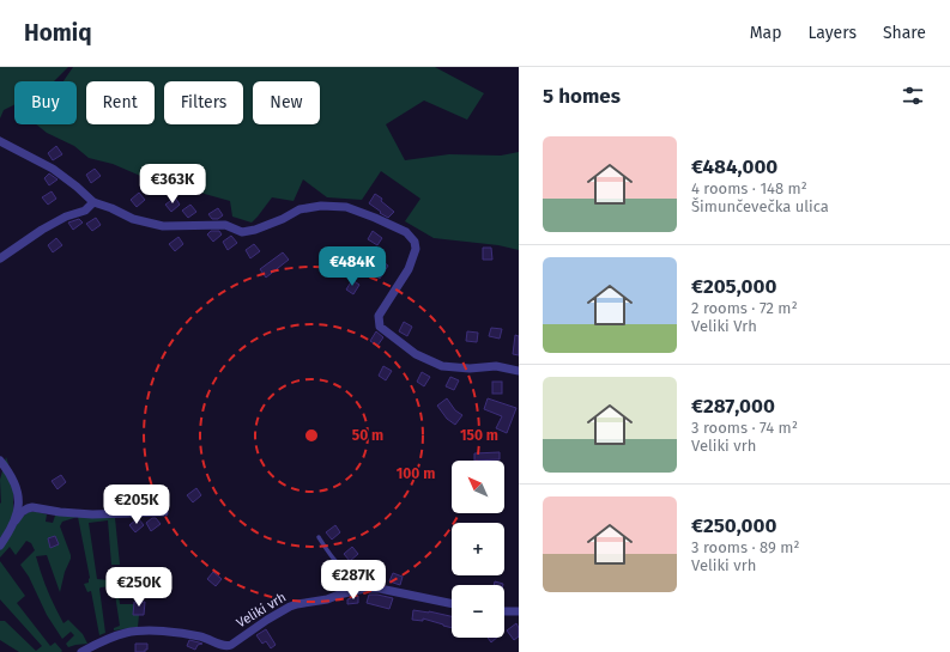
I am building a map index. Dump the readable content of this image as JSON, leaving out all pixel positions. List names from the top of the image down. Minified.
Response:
{"streets":{"street":["Veliki vrh"]},"north":"top left","page":{"header":"Homiq","nav":["Map","Layers","Share"],"heading":"5 homes","chip":["Buy","Rent","Filters","New"],"list":[{"name":"€484,000","note":"4 rooms · 148 m² · Šimunčevečka ulica"},{"name":"€205,000","note":"2 rooms · 72 m² · Veliki Vrh"},{"name":"€287,000","note":"3 rooms · 74 m² · Veliki vrh"},{"name":"€250,000","note":"3 rooms · 89 m² · Veliki vrh"}],"price":["€363K","€484K","€205K","€287K","€250K"],"map_buttons":["+","−"]},"rings":["50 m","150 m","100 m"]}
